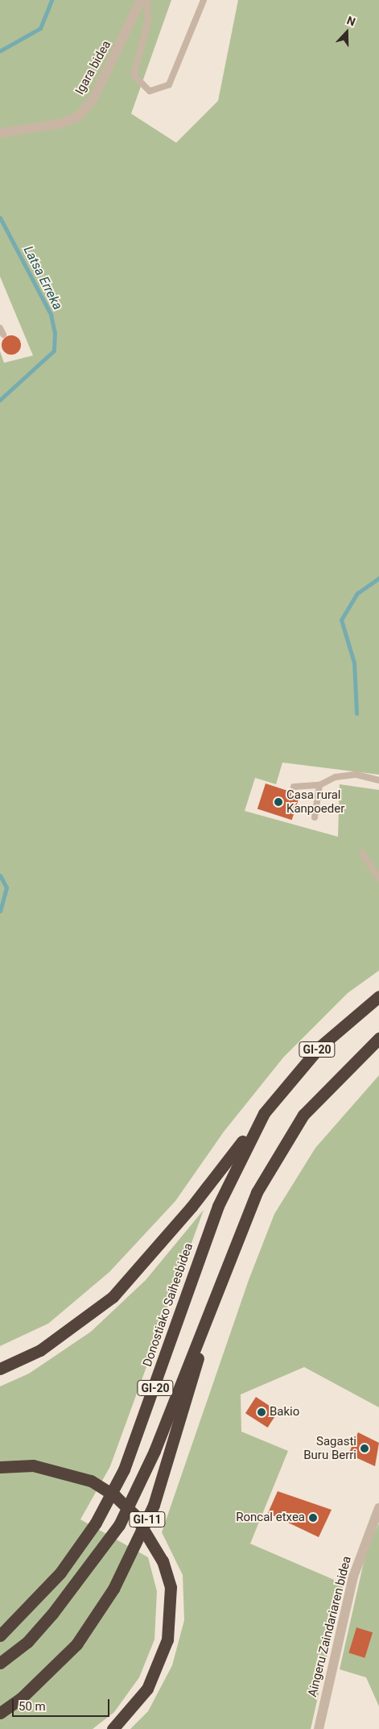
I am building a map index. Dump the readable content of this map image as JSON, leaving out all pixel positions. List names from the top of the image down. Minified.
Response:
{"streets":{"highway":["GI-20","Donostiako Saihesbidea","GI-11"],"street":["Igara bidea","Aingeru Zaindariaren bidea"]},"crossings":[["GI-20","GI-11"]],"water":["Latsa Erreka"],"places":["Casa rural Kanpoeder","Bakio","Sagasti Buru Berri","Roncal etxea"],"scale_bar":"50 m","north":"top"}
